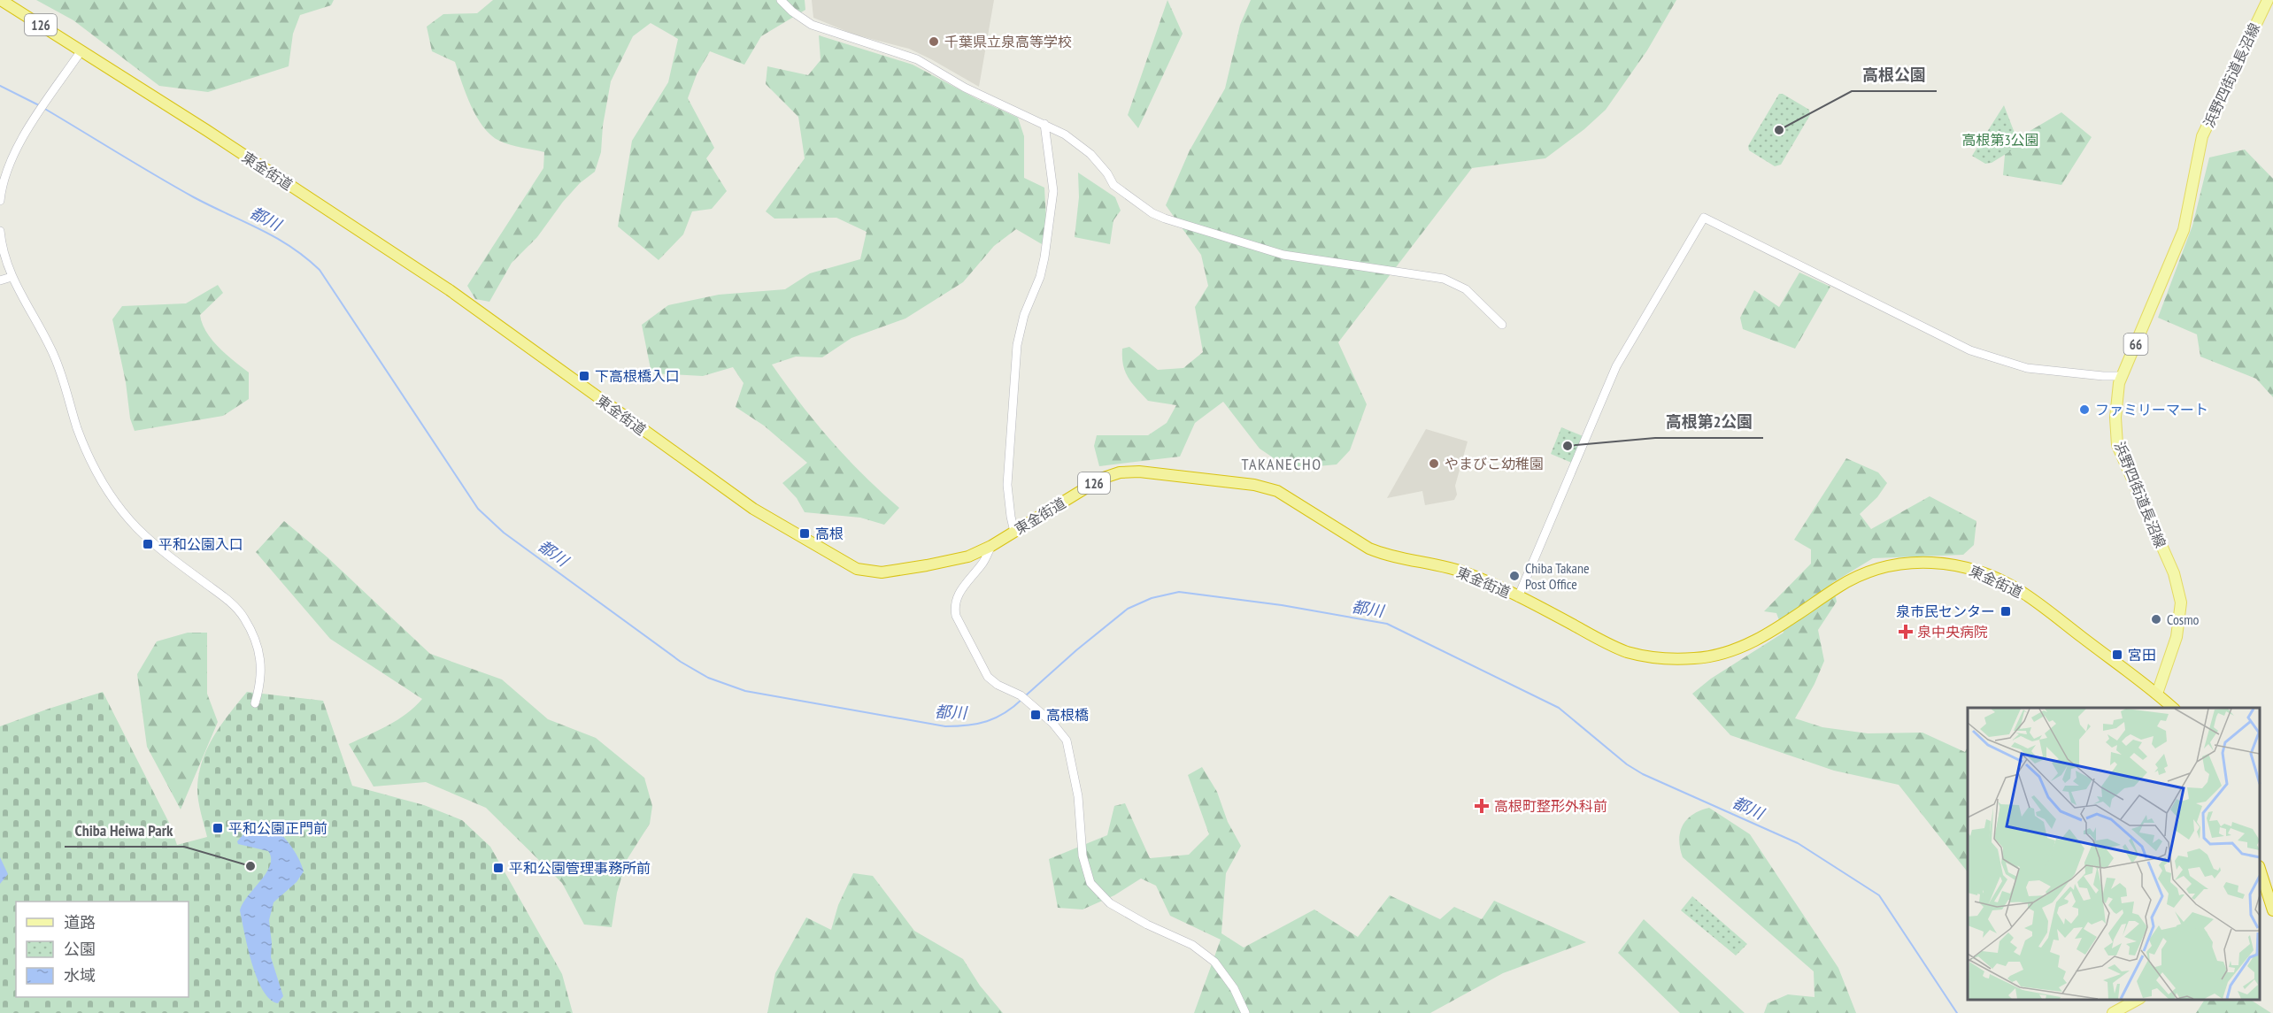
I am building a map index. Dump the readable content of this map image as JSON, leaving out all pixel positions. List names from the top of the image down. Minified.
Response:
{"streets":{"highway":["126","東金街道"],"main road":["浜野四街道長沼線","66"]},"crossings":[["浜野四街道長沼線","東金街道"]],"districts":["TAKANECHO"],"water":["都川"],"parks":["高根第3公園"],"places":{"other":["千葉県立泉高等学校","高根公園","ファミリーマート","高根第2公園","やまびこ幼稚園","Chiba Takane Post Office","Cosmo","Chiba Heiwa Park"],"transit":["下高根橋入口","高根","平和公園入口","泉市民センター","宮田","高根橋","平和公園正門前","平和公園管理事務所前"],"health":["泉中央病院","高根町整形外科前"]},"legend":["道路","公園","水域"]}
